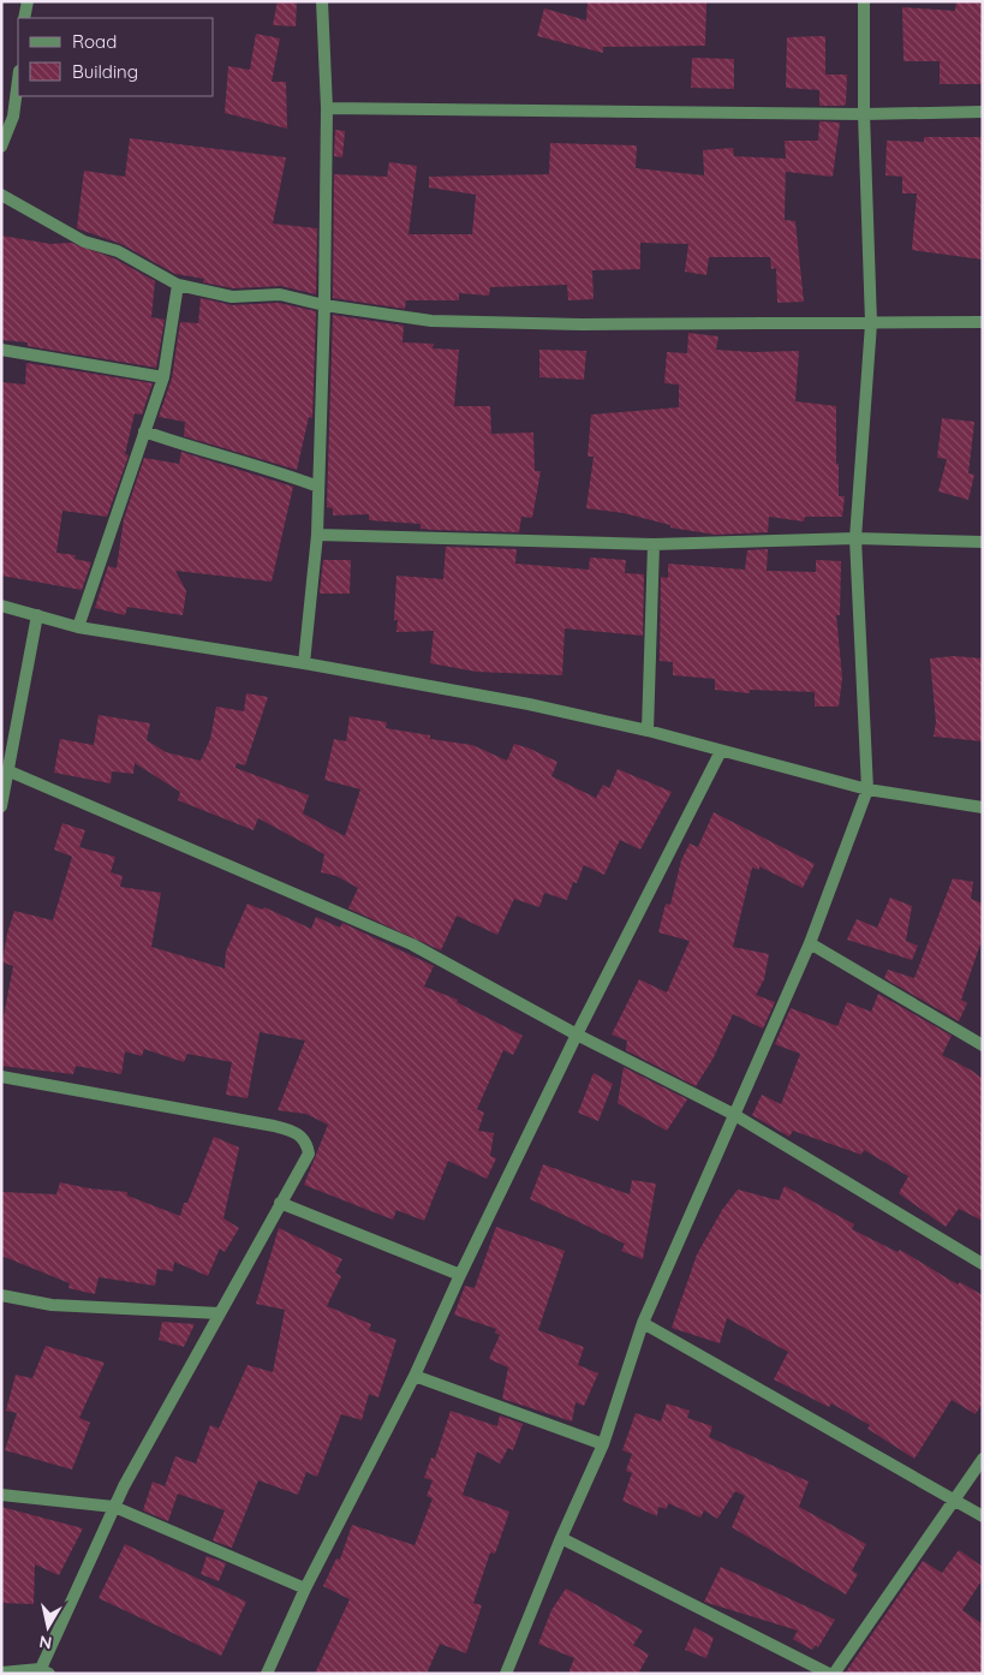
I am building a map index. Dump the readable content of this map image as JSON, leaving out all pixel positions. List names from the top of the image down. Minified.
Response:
{"legend":["Road","Building"],"north":"bottom"}
